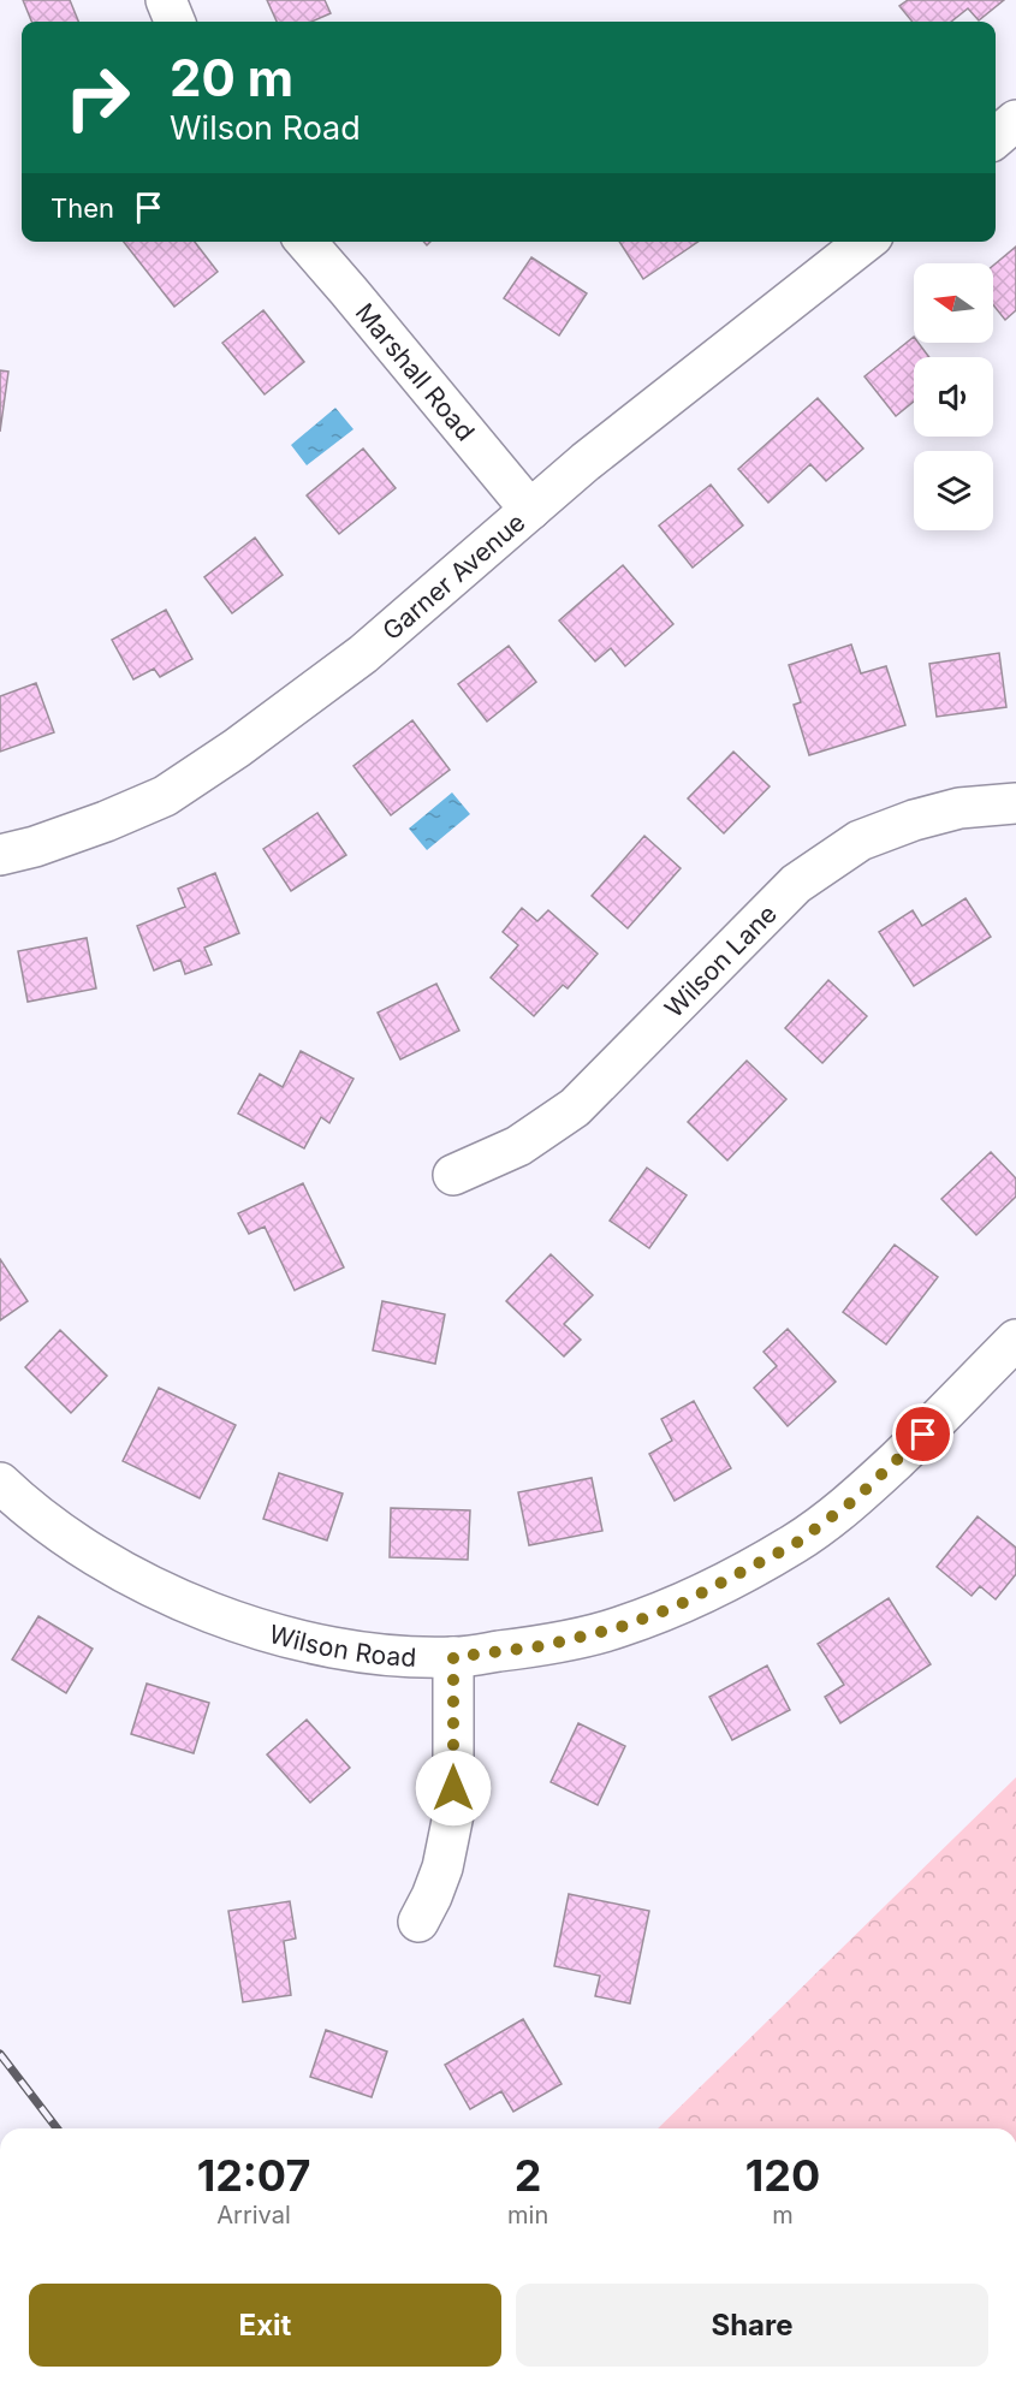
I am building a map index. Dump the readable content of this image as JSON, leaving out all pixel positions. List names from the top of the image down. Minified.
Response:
{"streets":{"street":["Marshall Road","Garner Avenue","Wilson Lane","Wilson Road"]},"crossings":[["Marshall Road","Garner Avenue"]],"north":"left","page":{"turn":["20 m","Wilson Road"],"then":"Then","eta":["12:07","Arrival","2","min","120","m"],"buttons":["Exit","Share"]}}
